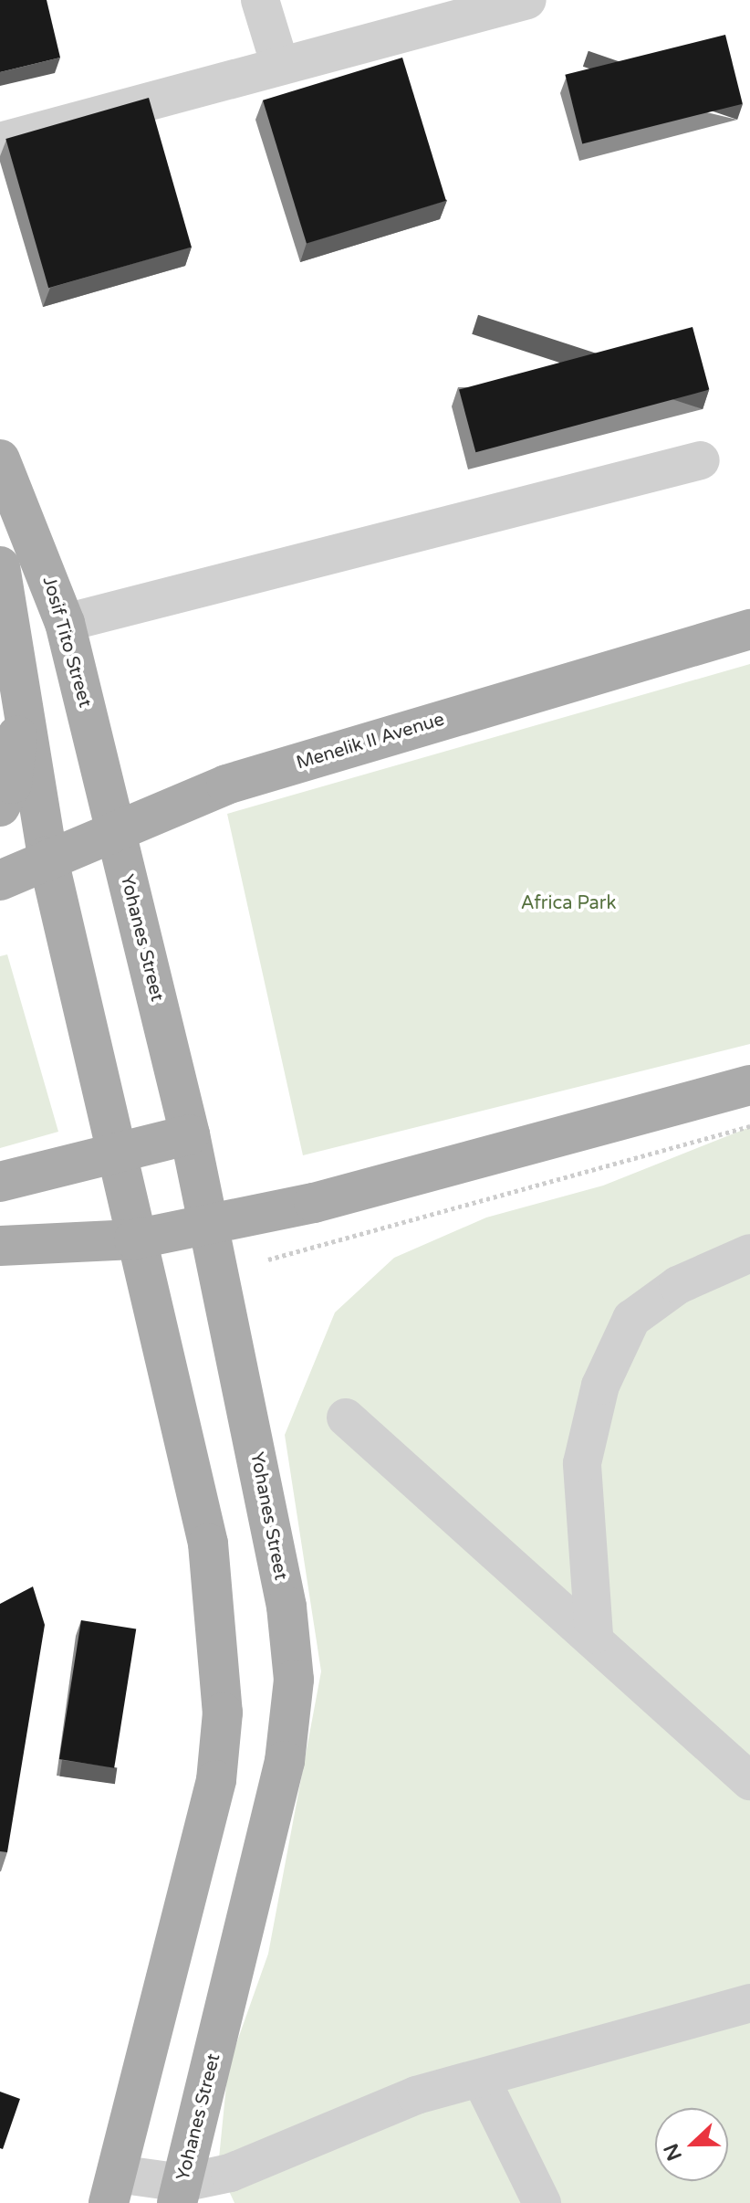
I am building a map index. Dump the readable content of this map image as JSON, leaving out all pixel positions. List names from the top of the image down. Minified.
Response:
{"streets":{"main road":["Josif Tito Street","Menelik II Avenue","Yohanes Street"]},"crossings":[["Josif Tito Street","Menelik II Avenue"],["Josif Tito Street","Yohanes Street"],["Menelik II Avenue","Yohanes Street"]],"parks":["Africa Park"],"north":"left"}
